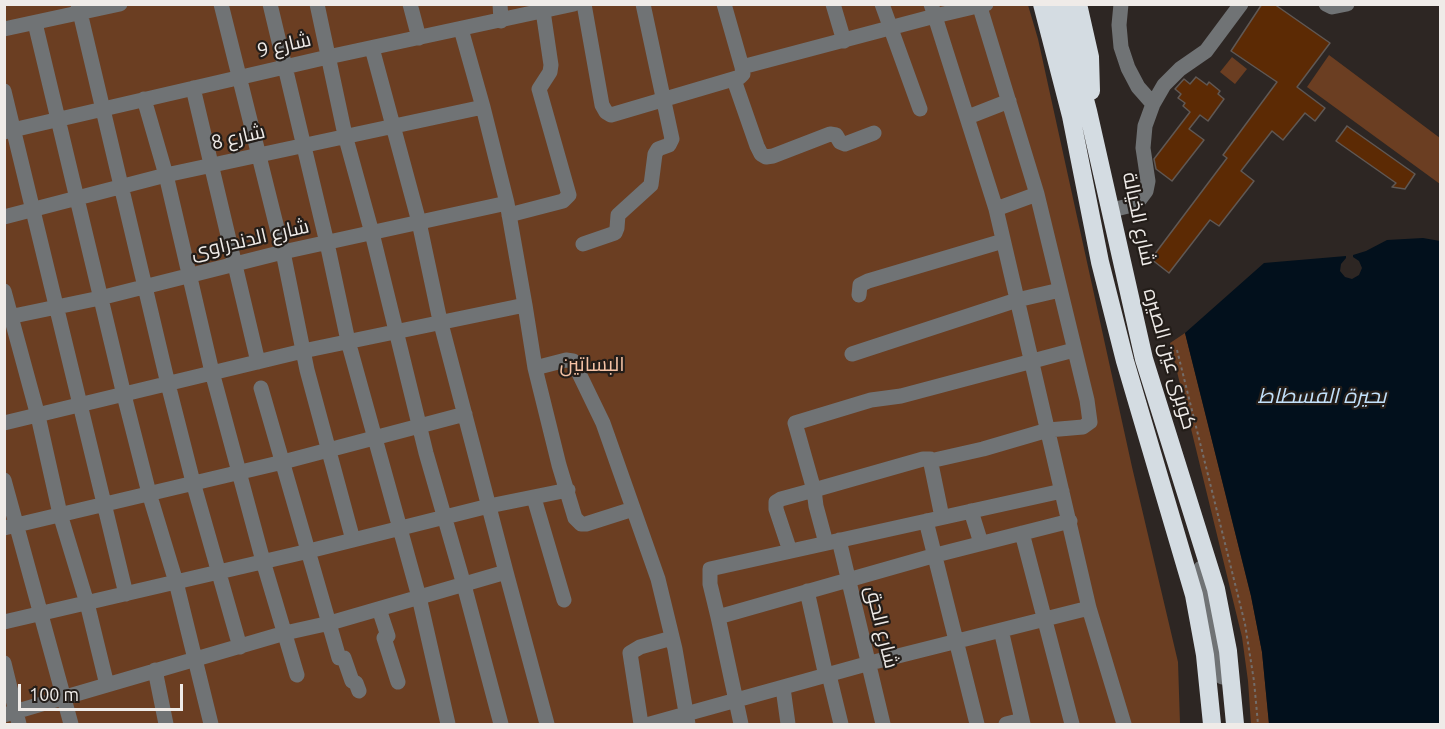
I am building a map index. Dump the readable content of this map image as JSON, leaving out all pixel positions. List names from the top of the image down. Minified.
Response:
{"streets":{"highway":["كوبرى عين الصيره"],"street":["شارع 9","شارع 8","شارع الخيالة","شارع الدندراوى","شارع الحق"]},"crossings":[["شارع 9","شارع الدندراوى"]],"water":["بحيرة الفسطاط"],"parks":["البساتين"],"scale_bar":"100 m"}
